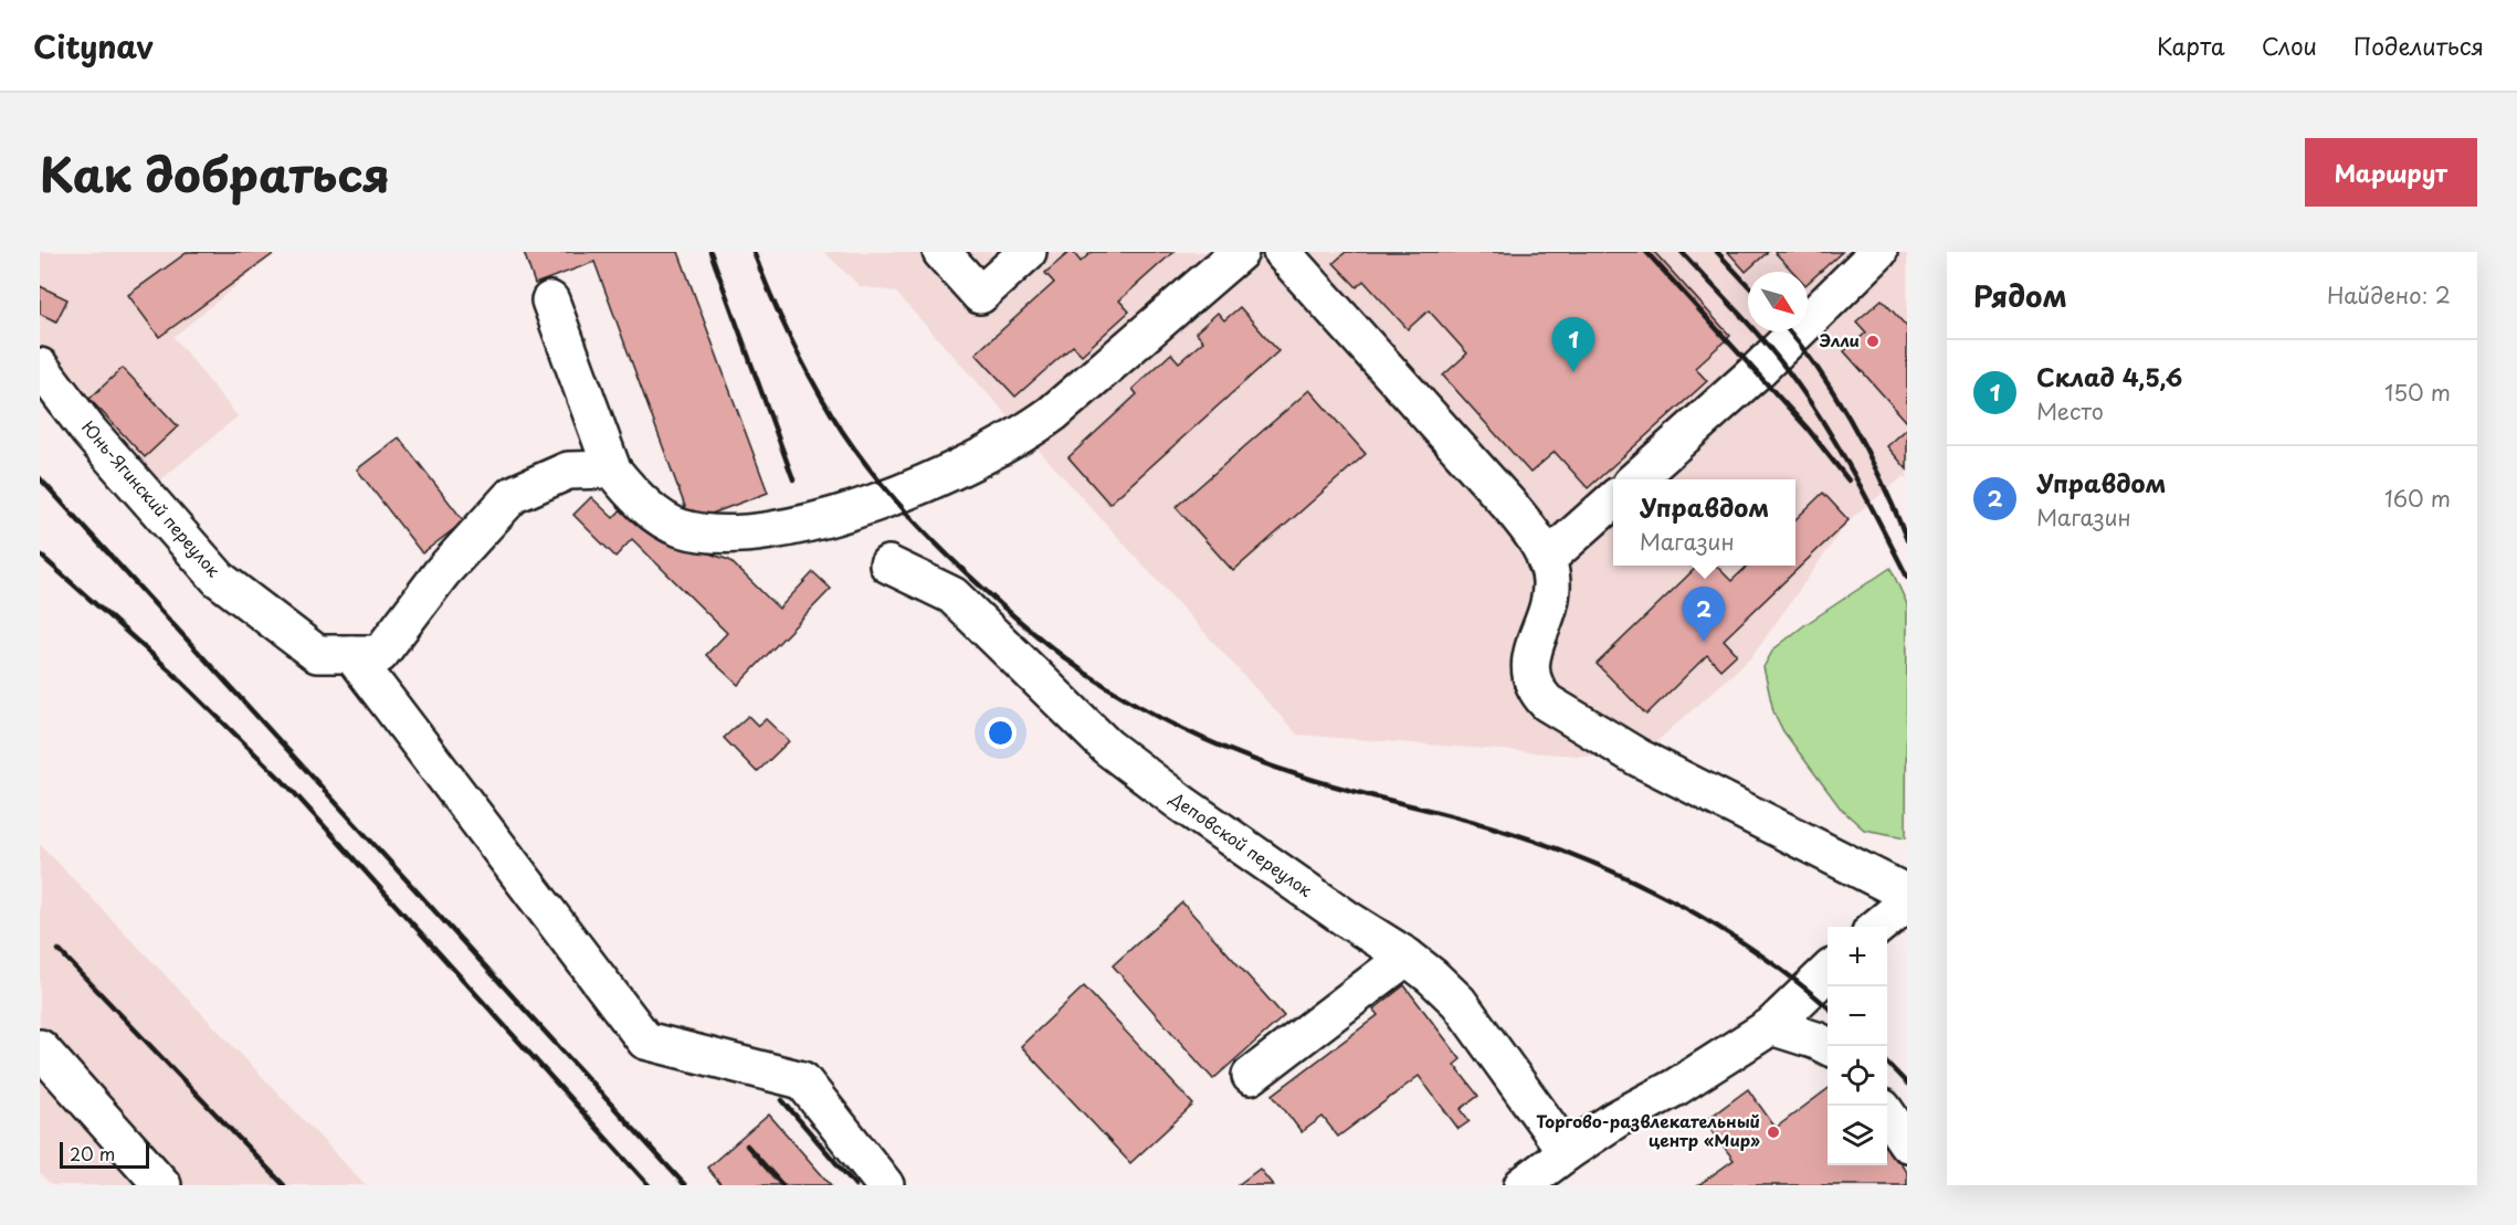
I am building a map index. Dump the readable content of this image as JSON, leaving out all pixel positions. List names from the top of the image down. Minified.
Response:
{"streets":{"street":["Юнь-Ягинский переулок","Деповской переулок"]},"places":["Элли","Торгово-развлекательный центр «Мир»"],"scale_bar":"20 m","north":"bottom right","page":{"header":"Citynav","nav":["Карта","Слои","Поделиться"],"title":"Как добраться","buttons":"Маршрут","heading":["Рядом","Найдено: 2"],"pins":["1","2"],"list":[{"mark":"1","name":"Склад 4,5,6","note":"Место","value":"150 m"},{"mark":"2","name":"Управдом","note":"Магазин","value":"160 m"}],"popup":["Управдом","Магазин"],"map_buttons":["+","−"],"scale":"20 m"}}
